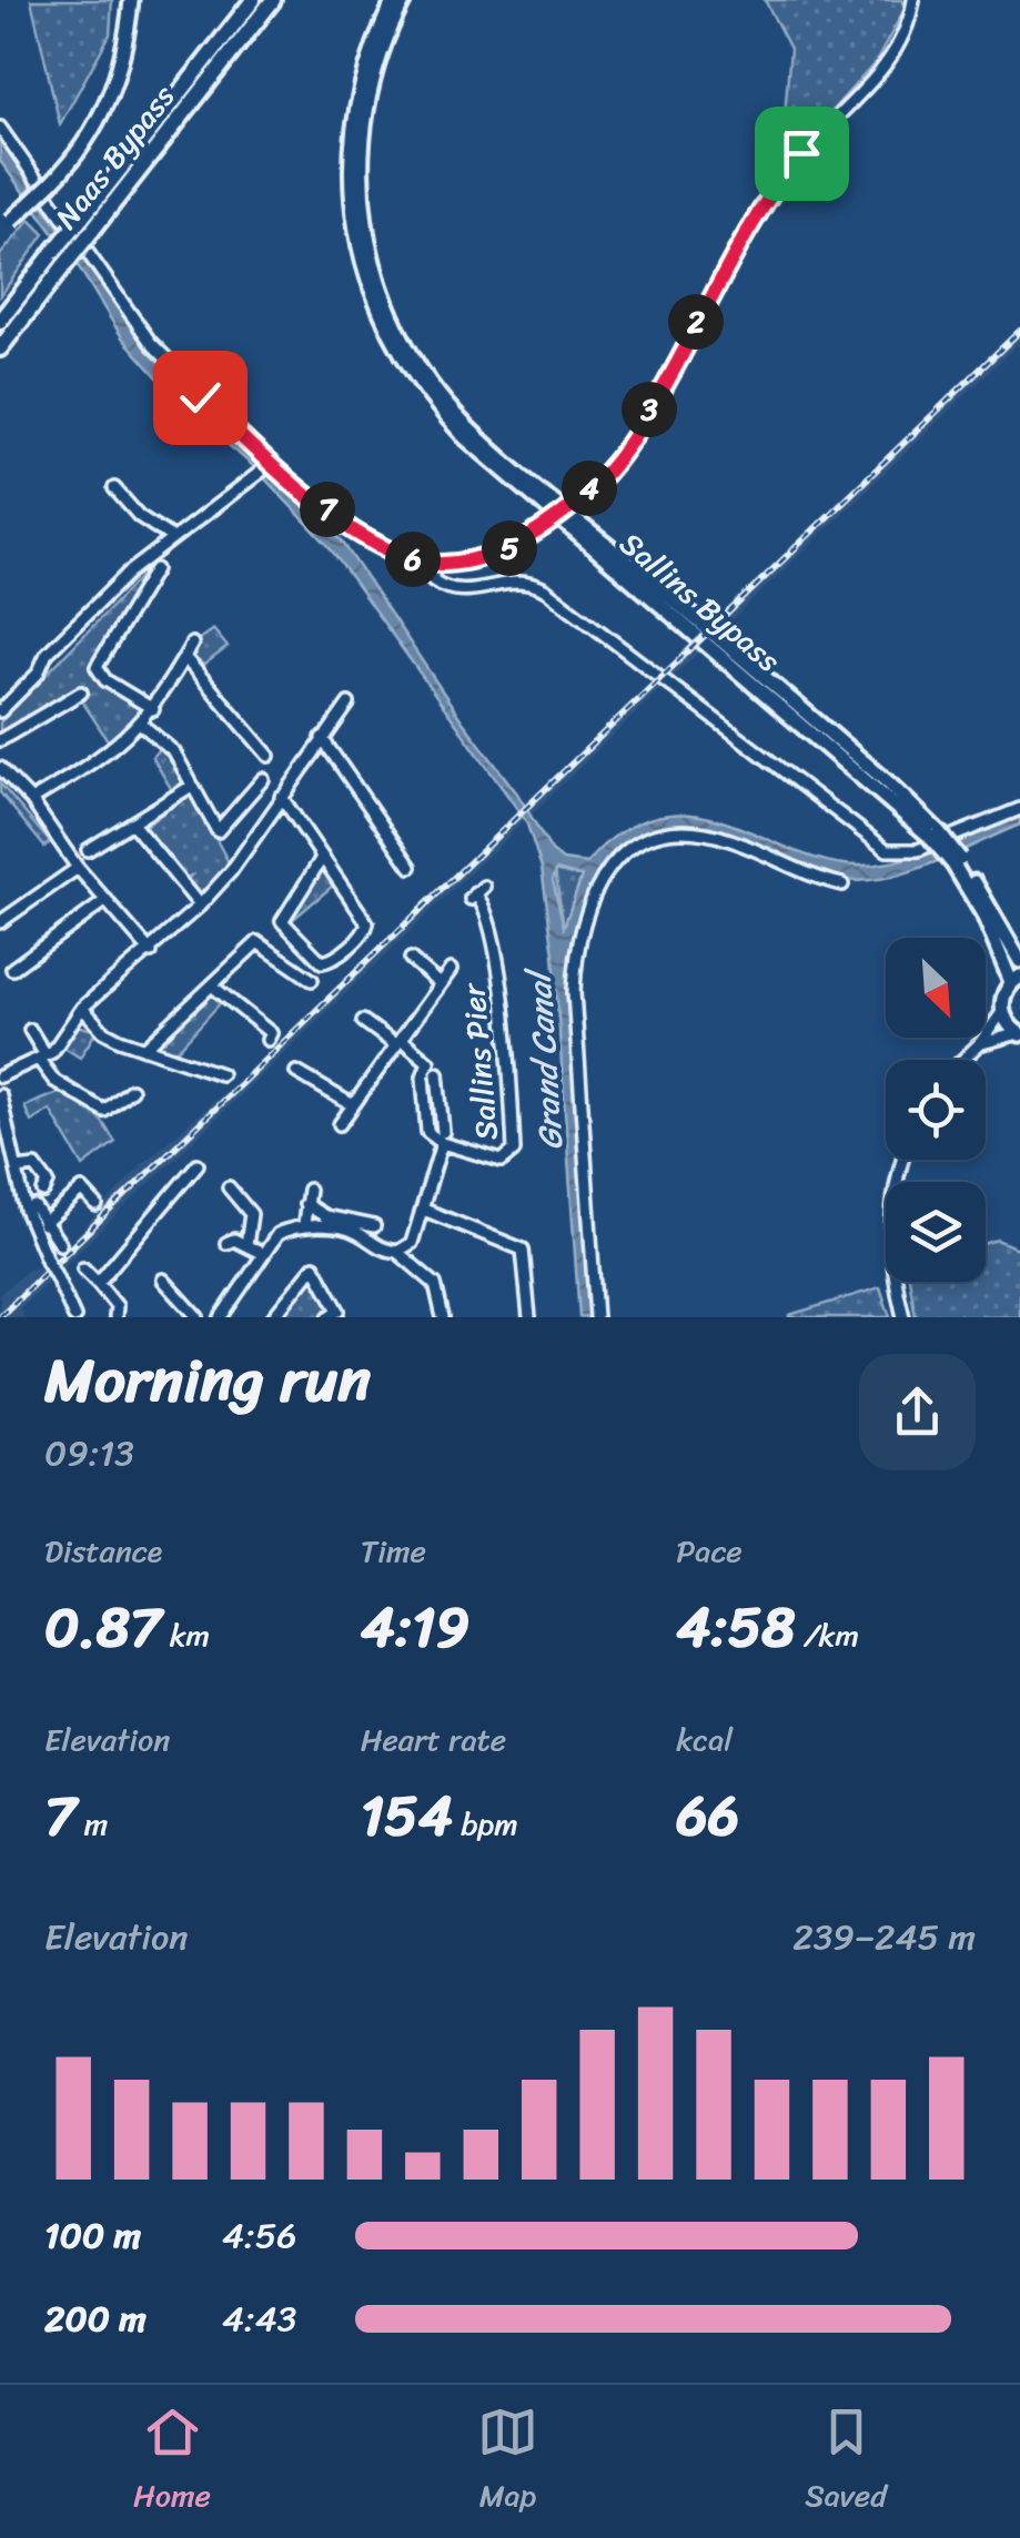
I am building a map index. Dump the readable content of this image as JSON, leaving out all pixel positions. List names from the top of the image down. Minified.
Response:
{"streets":{"highway":["Naas Bypass"],"main road":["Sallins Bypass"],"street":["Sallins Pier"]},"water":["Grand Canal"],"north":"bottom right","page":{"pins":["2","3","4","7","5","6"],"heading":["Morning run","09:13"],"stats":[["Distance","0.87 km"],["Time","4:19"],["Pace","4:58 /km"],["Elevation","7 m"],["Heart rate","154 bpm"],["kcal","66"]],"chart":["Elevation","239–245 m"],"list":[{"name":"100 m","note":"4:56"},{"name":"200 m","note":"4:43"}],"tabs":["Home","Map","Saved"]}}
